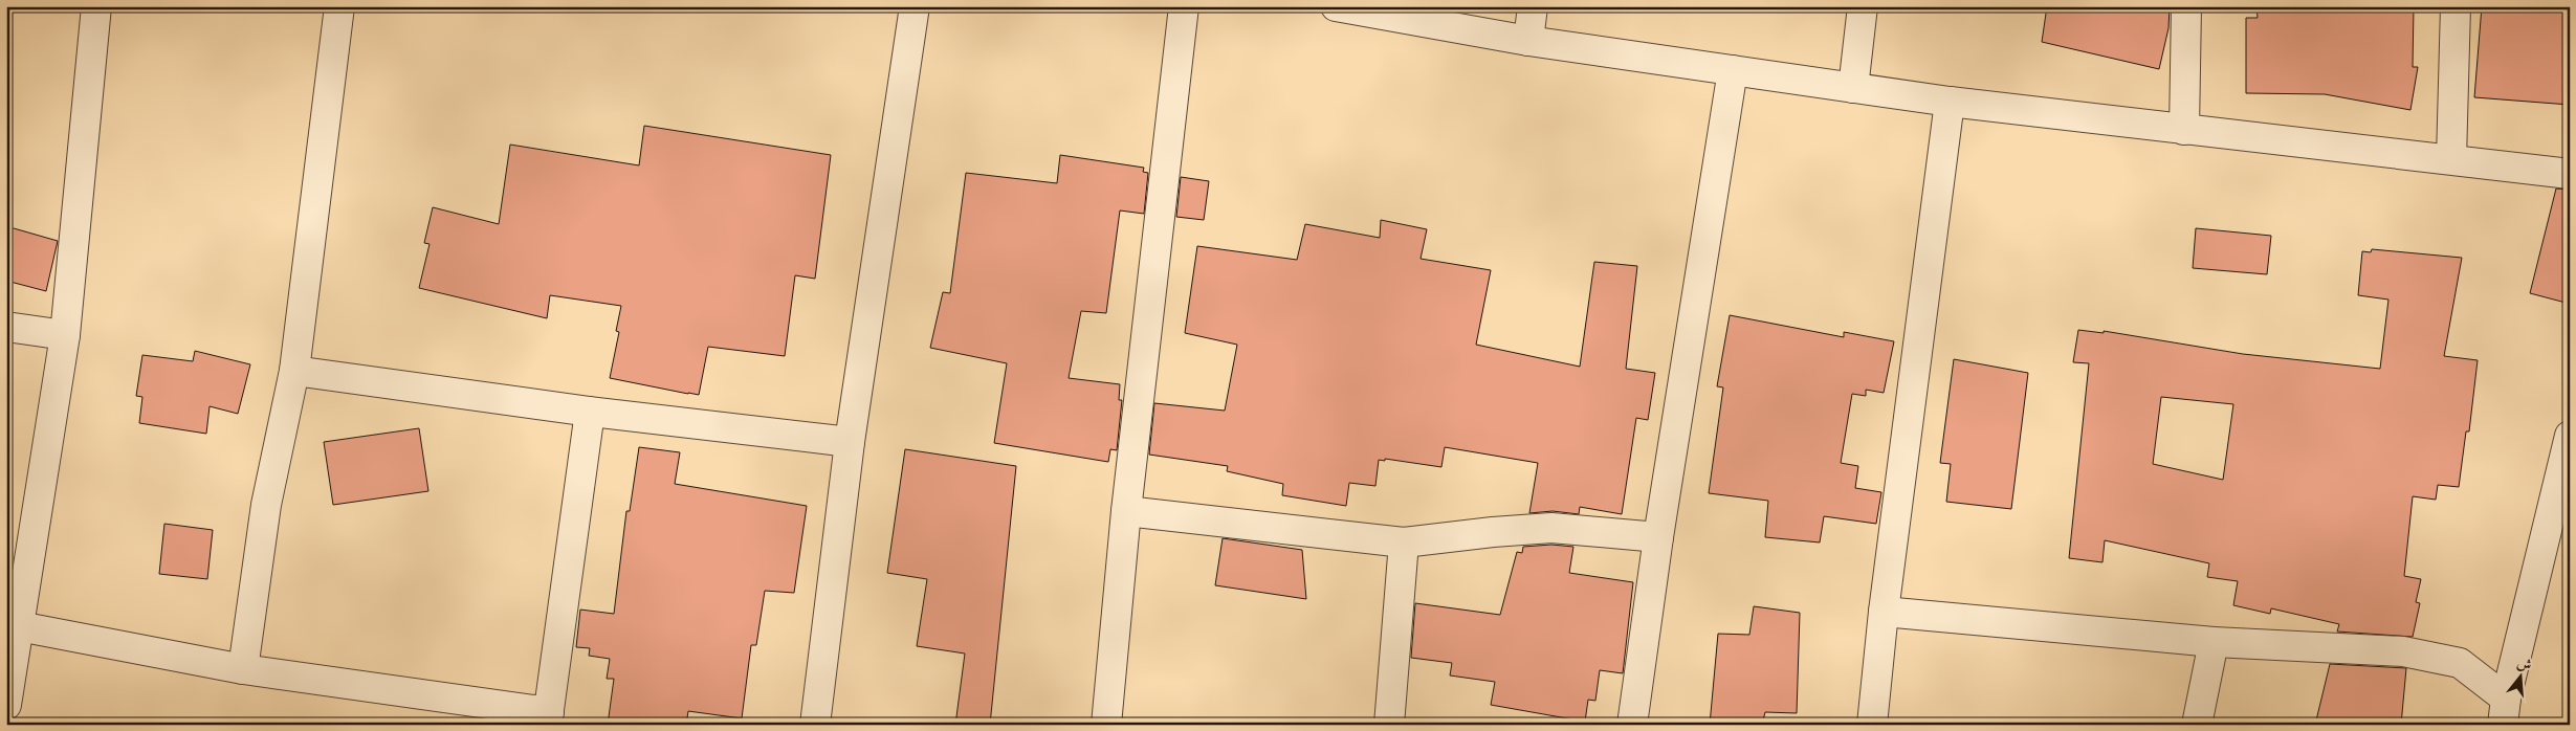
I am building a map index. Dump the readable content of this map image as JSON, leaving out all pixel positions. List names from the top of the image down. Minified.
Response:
{"north":"top"}
